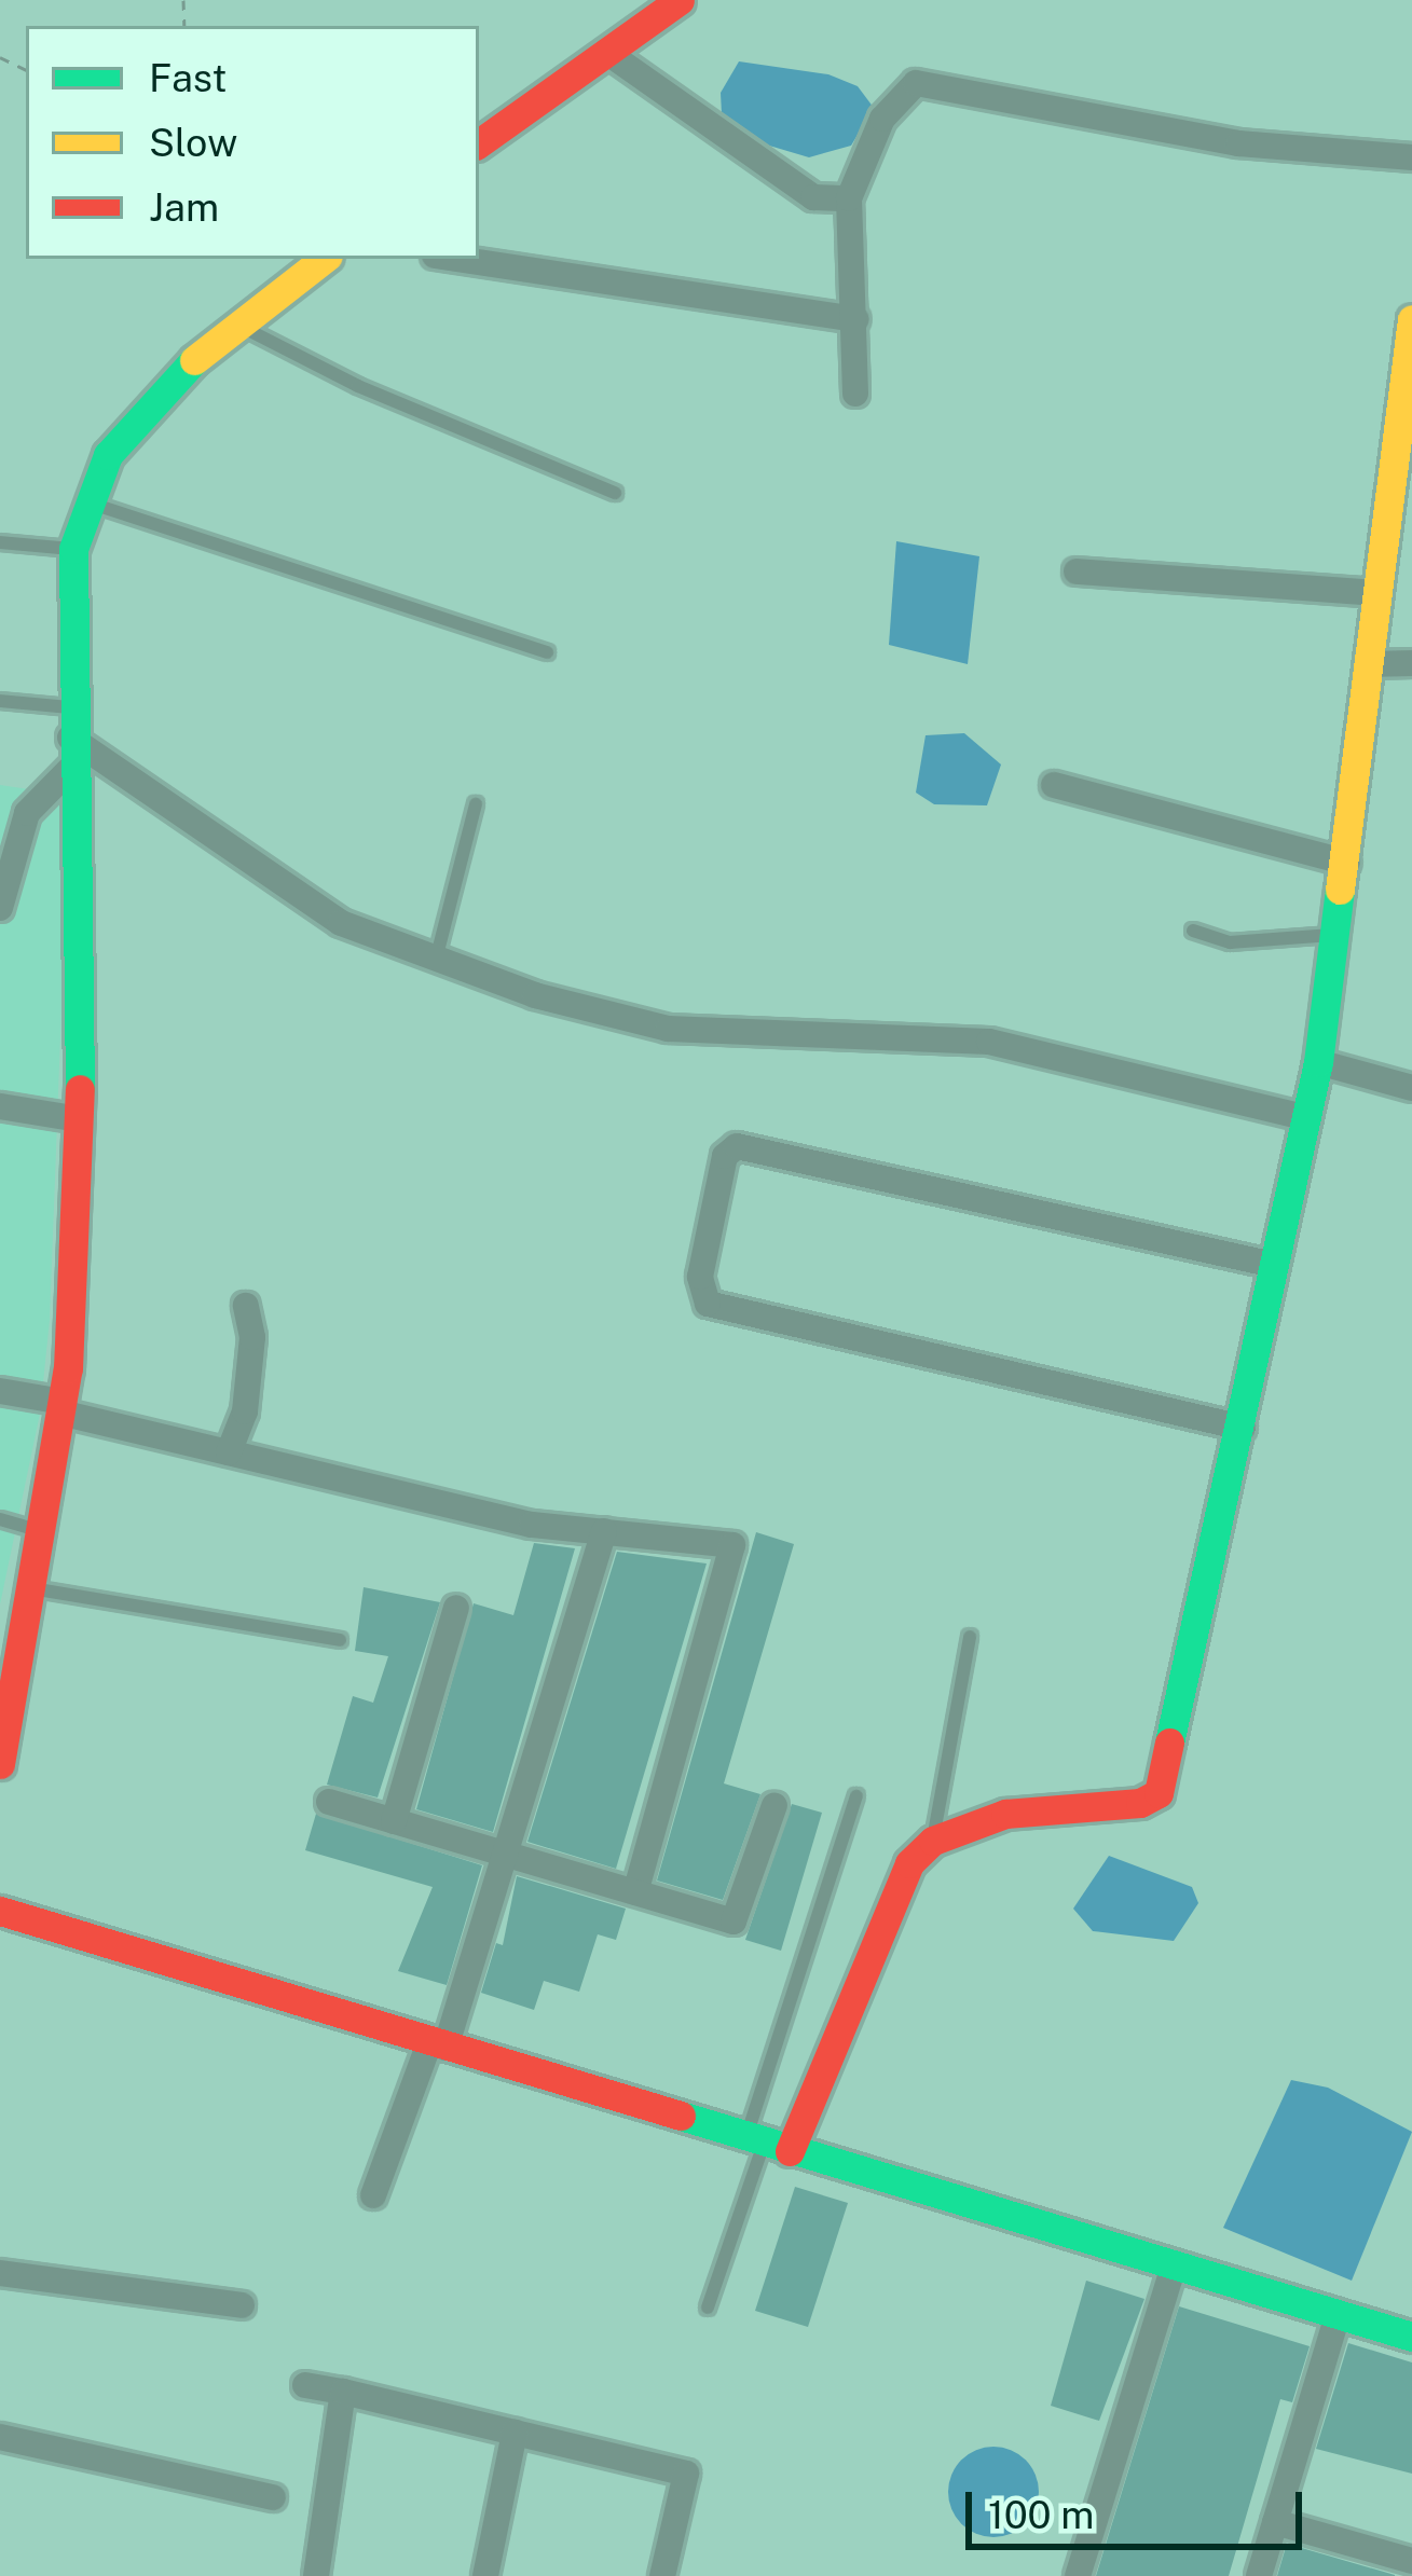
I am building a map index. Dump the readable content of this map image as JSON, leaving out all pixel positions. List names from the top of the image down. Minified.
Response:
{"legend":["Fast","Slow","Jam"],"scale_bar":"100 m"}
